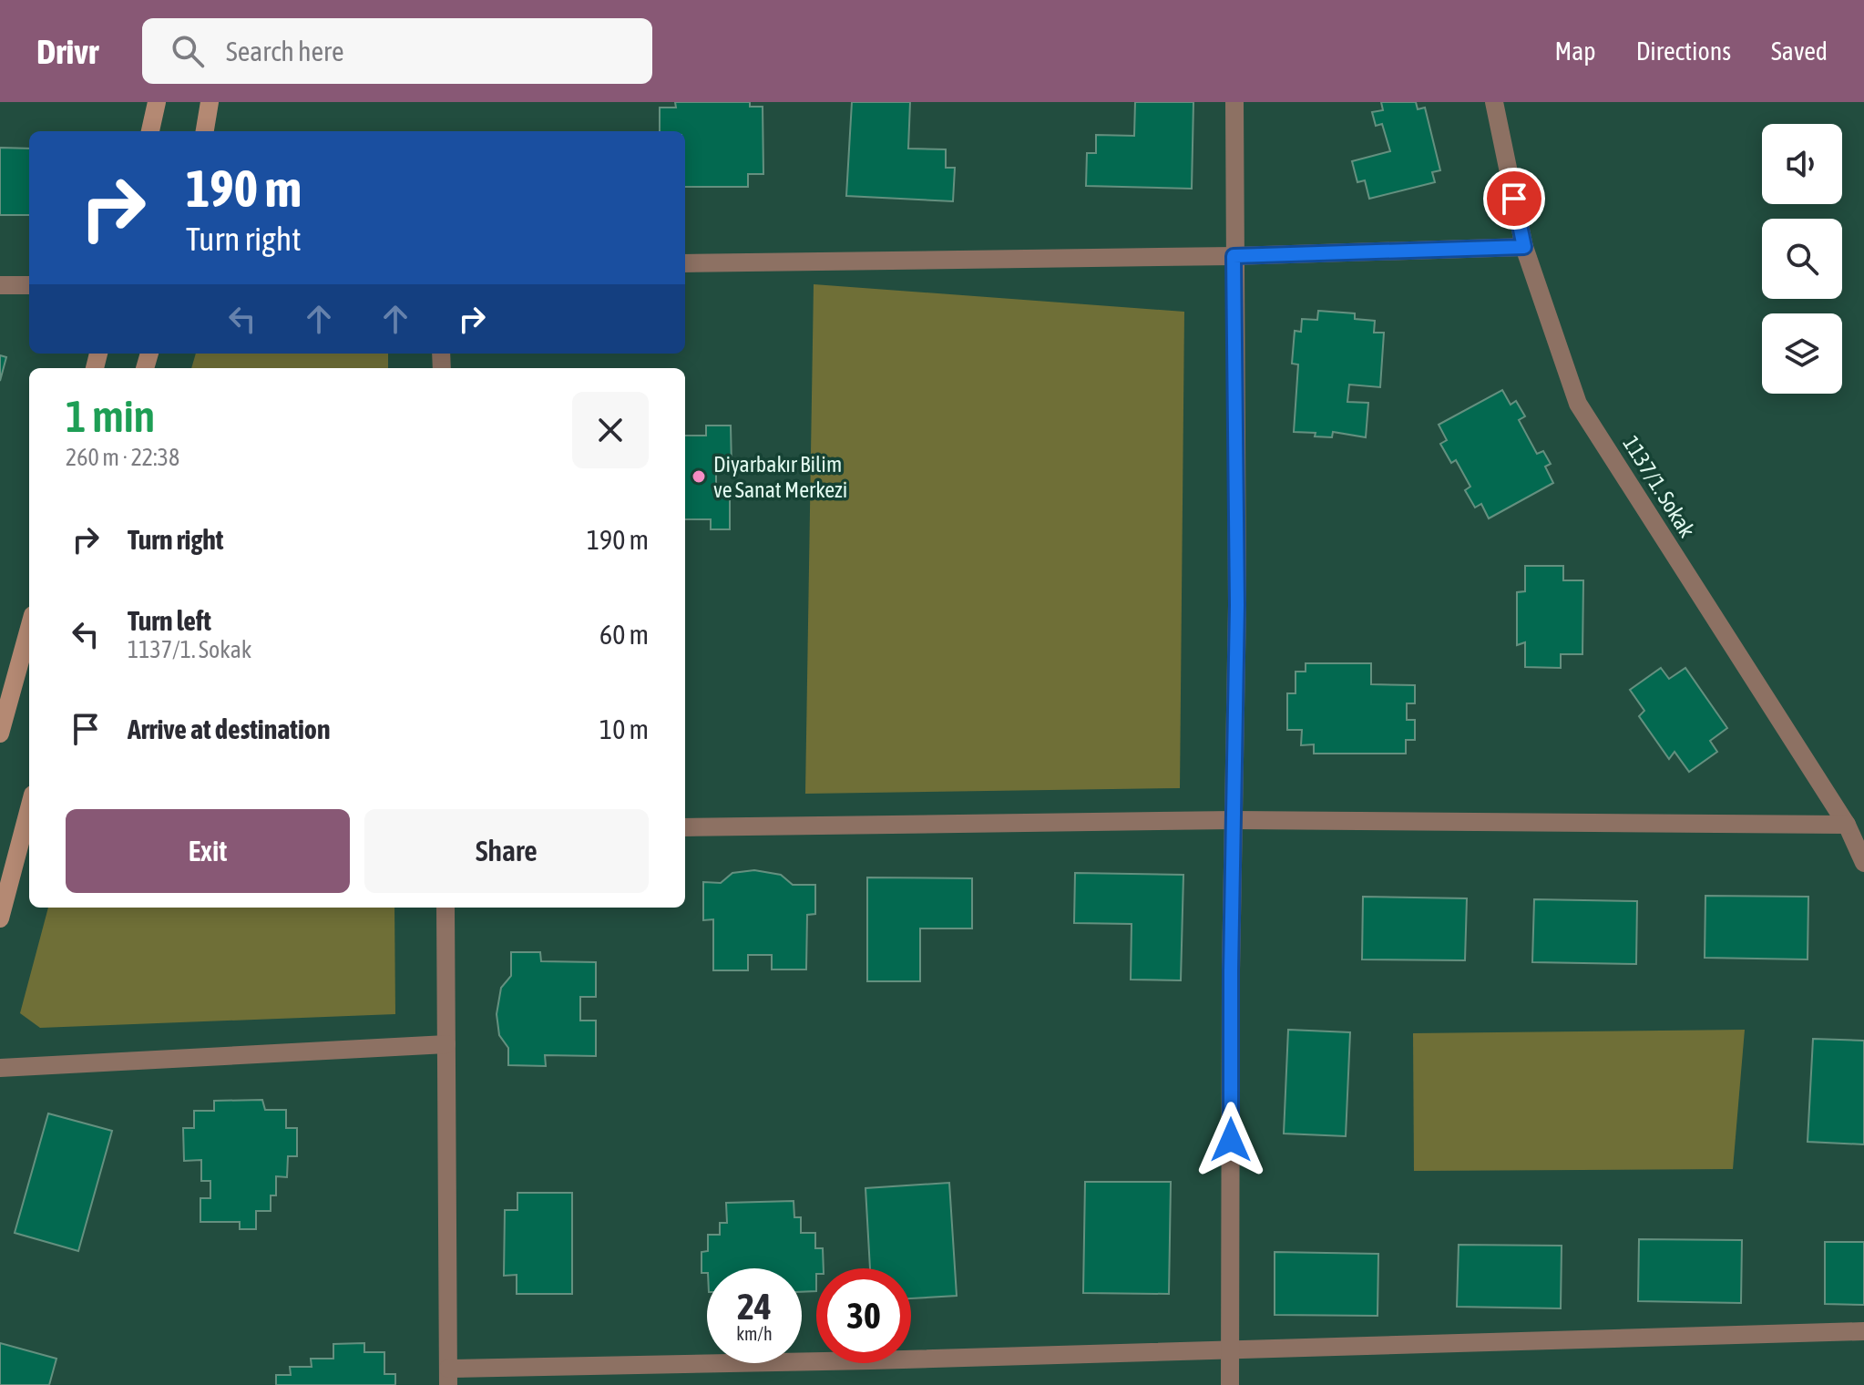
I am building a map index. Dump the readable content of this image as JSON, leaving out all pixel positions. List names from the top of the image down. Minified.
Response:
{"streets":{"street":["1137/1. Sokak"]},"places":["Diyarbakır Bilim ve Sanat Merkezi"],"page":{"header":"Drivr","search":"Search here","nav":["Map","Directions","Saved"],"turn":["190 m","Turn right"],"heading":["1 min","260 m · 22:38"],"list":[{"name":"Turn right","value":"190 m"},{"name":"Turn left","note":"1137/1. Sokak","value":"60 m"},{"name":"Arrive at destination","value":"10 m"}],"buttons":["Exit","Share"],"speed":"24 km/h","limit":"30"}}
